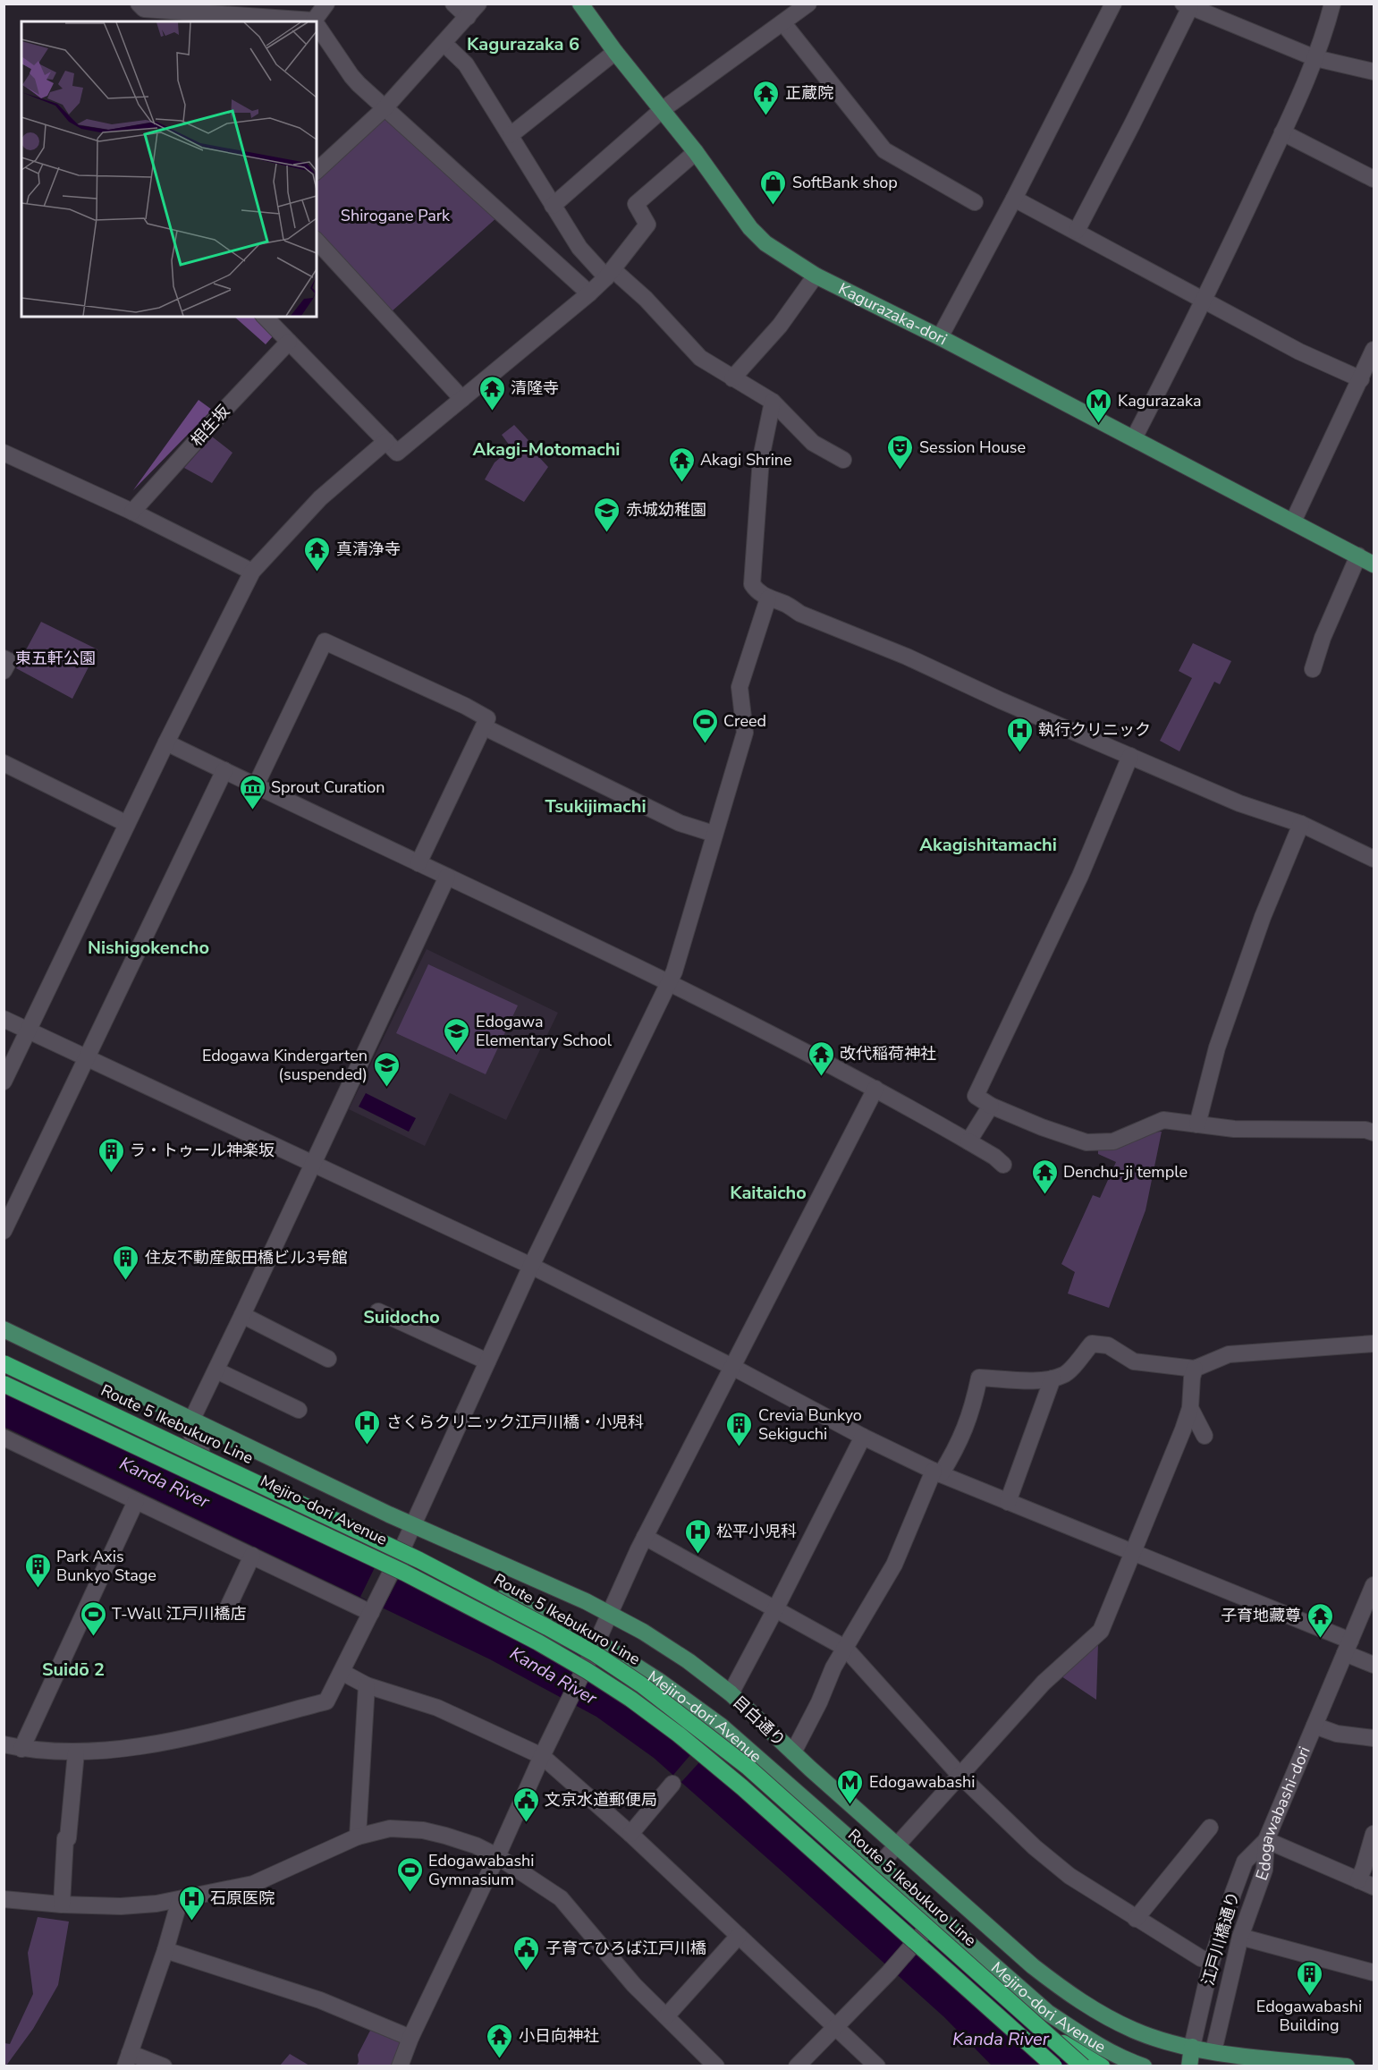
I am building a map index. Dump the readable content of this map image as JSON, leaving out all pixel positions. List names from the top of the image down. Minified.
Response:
{"streets":{"highway":["Route 5 Ikebukuro Line"],"main road":["Kagurazaka-dori","Mejiro-dori Avenue","目白通り"],"street":["相生坂","Edogawabashi-dori","江戸川橋通り"]},"crossings":[["Mejiro-dori Avenue","目白通り"],["Mejiro-dori Avenue","Edogawabashi-dori"],["Mejiro-dori Avenue","江戸川橋通り"],["Edogawabashi-dori","江戸川橋通り"]],"districts":["Kagurazaka 6","Akagi-Motomachi","Tsukijimachi","Akagishitamachi","Nishigokencho","Kaitaicho","Suidocho","Suidō 2"],"water":["Kanda River"],"parks":["Shirogane Park","東五軒公園"],"places":{"temple":["正蔵院","清隆寺","Akagi Shrine","真清浄寺","改代稲荷神社","Denchu-ji temple","子育地藏尊","小日向神社"],"shop":["SoftBank shop"],"metro station":["Kagurazaka","Edogawabashi"],"theatre":["Session House"],"school or university":["赤城幼稚園","Edogawa Elementary School","Edogawa Kindergarten (suspended)"],"sports":["Creed","T-Wall 江戸川橋店","Edogawabashi Gymnasium"],"hospital":["執行クリニック","さくらクリニック江戸川橋・小児科","松平小児科","石原医院"],"museum":["Sprout Curation"],"building":["ラ・トゥール神楽坂","住友不動産飯田橋ビル3号館","Crevia Bunkyo Sekiguchi","Park Axis Bunkyo Stage","Edogawabashi Building"],"public building":["文京水道郵便局","子育てひろば江戸川橋"]}}
